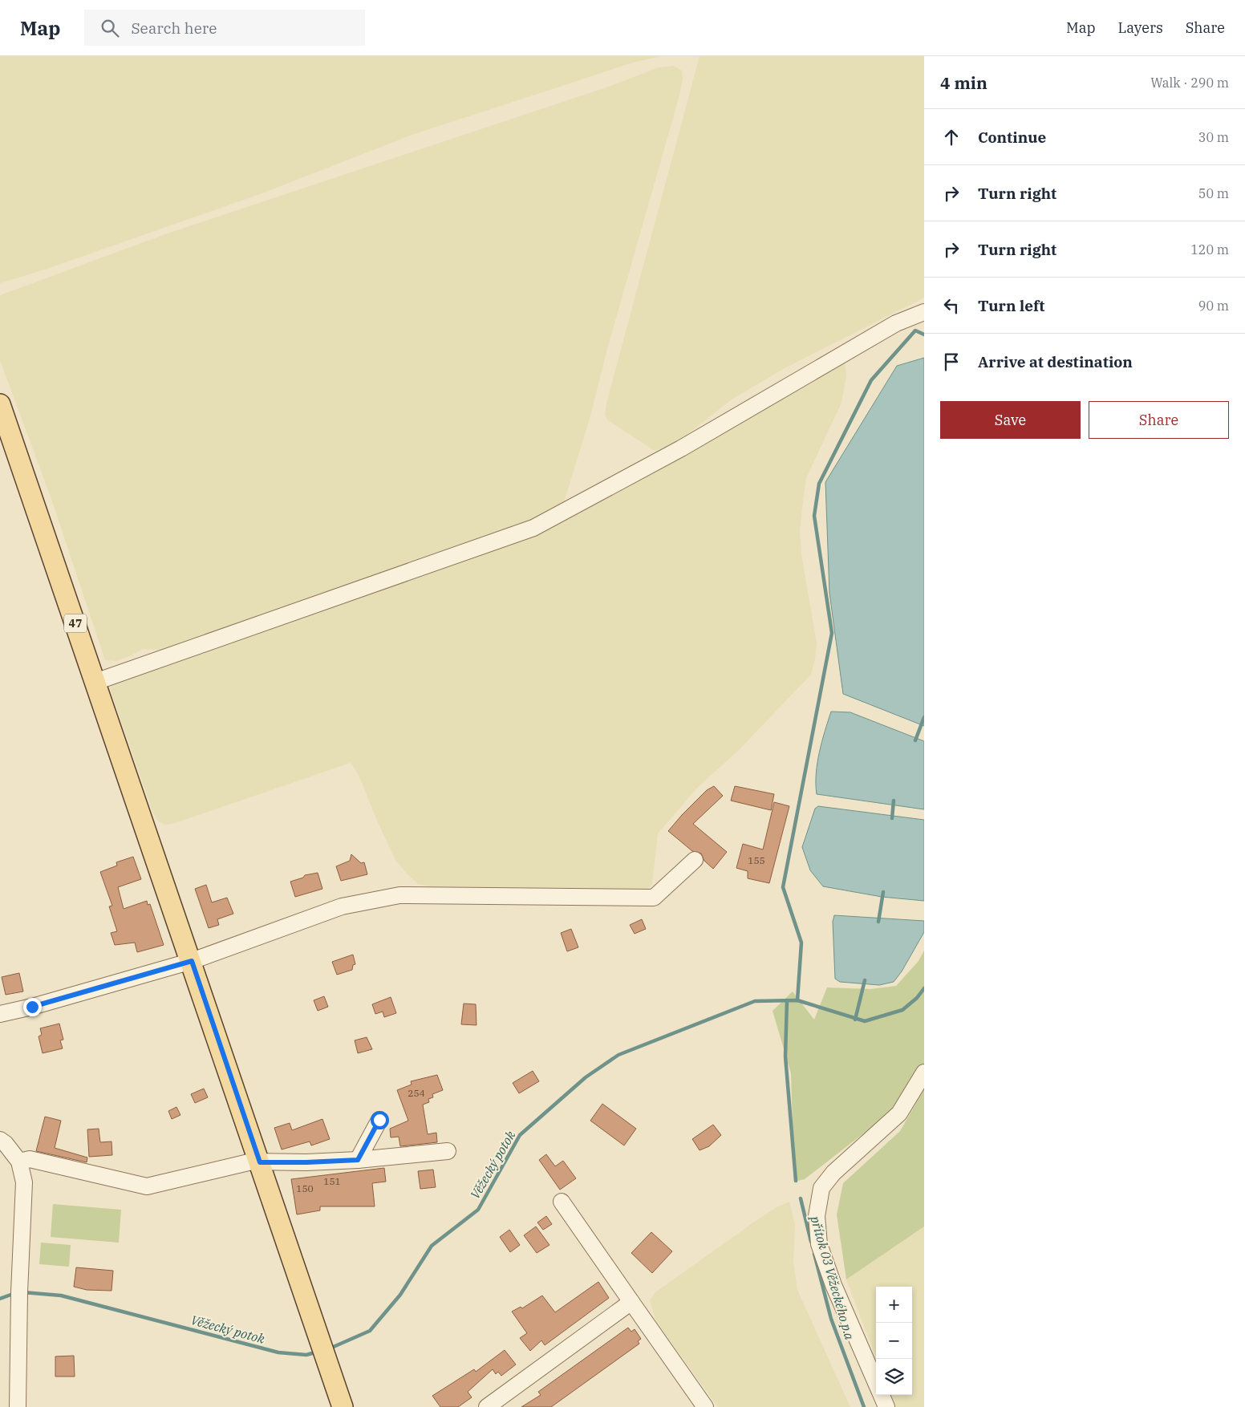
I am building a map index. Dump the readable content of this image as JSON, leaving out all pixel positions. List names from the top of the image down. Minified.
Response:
{"streets":{"main road":["47"]},"water":["Věžecký potok","přítok 03 Věžeckého p.a"],"house_numbers":["155","254","151","150"],"page":{"header":"Map","search":"Search here","nav":["Map","Layers","Share"],"heading":["4 min","Walk · 290 m"],"list":[["Continue","30 m"],["Turn right","50 m"],["Turn right","120 m"],["Turn left","90 m"],"Arrive at destination"],"buttons":["Save","Share"],"map_buttons":["+","−"]}}
